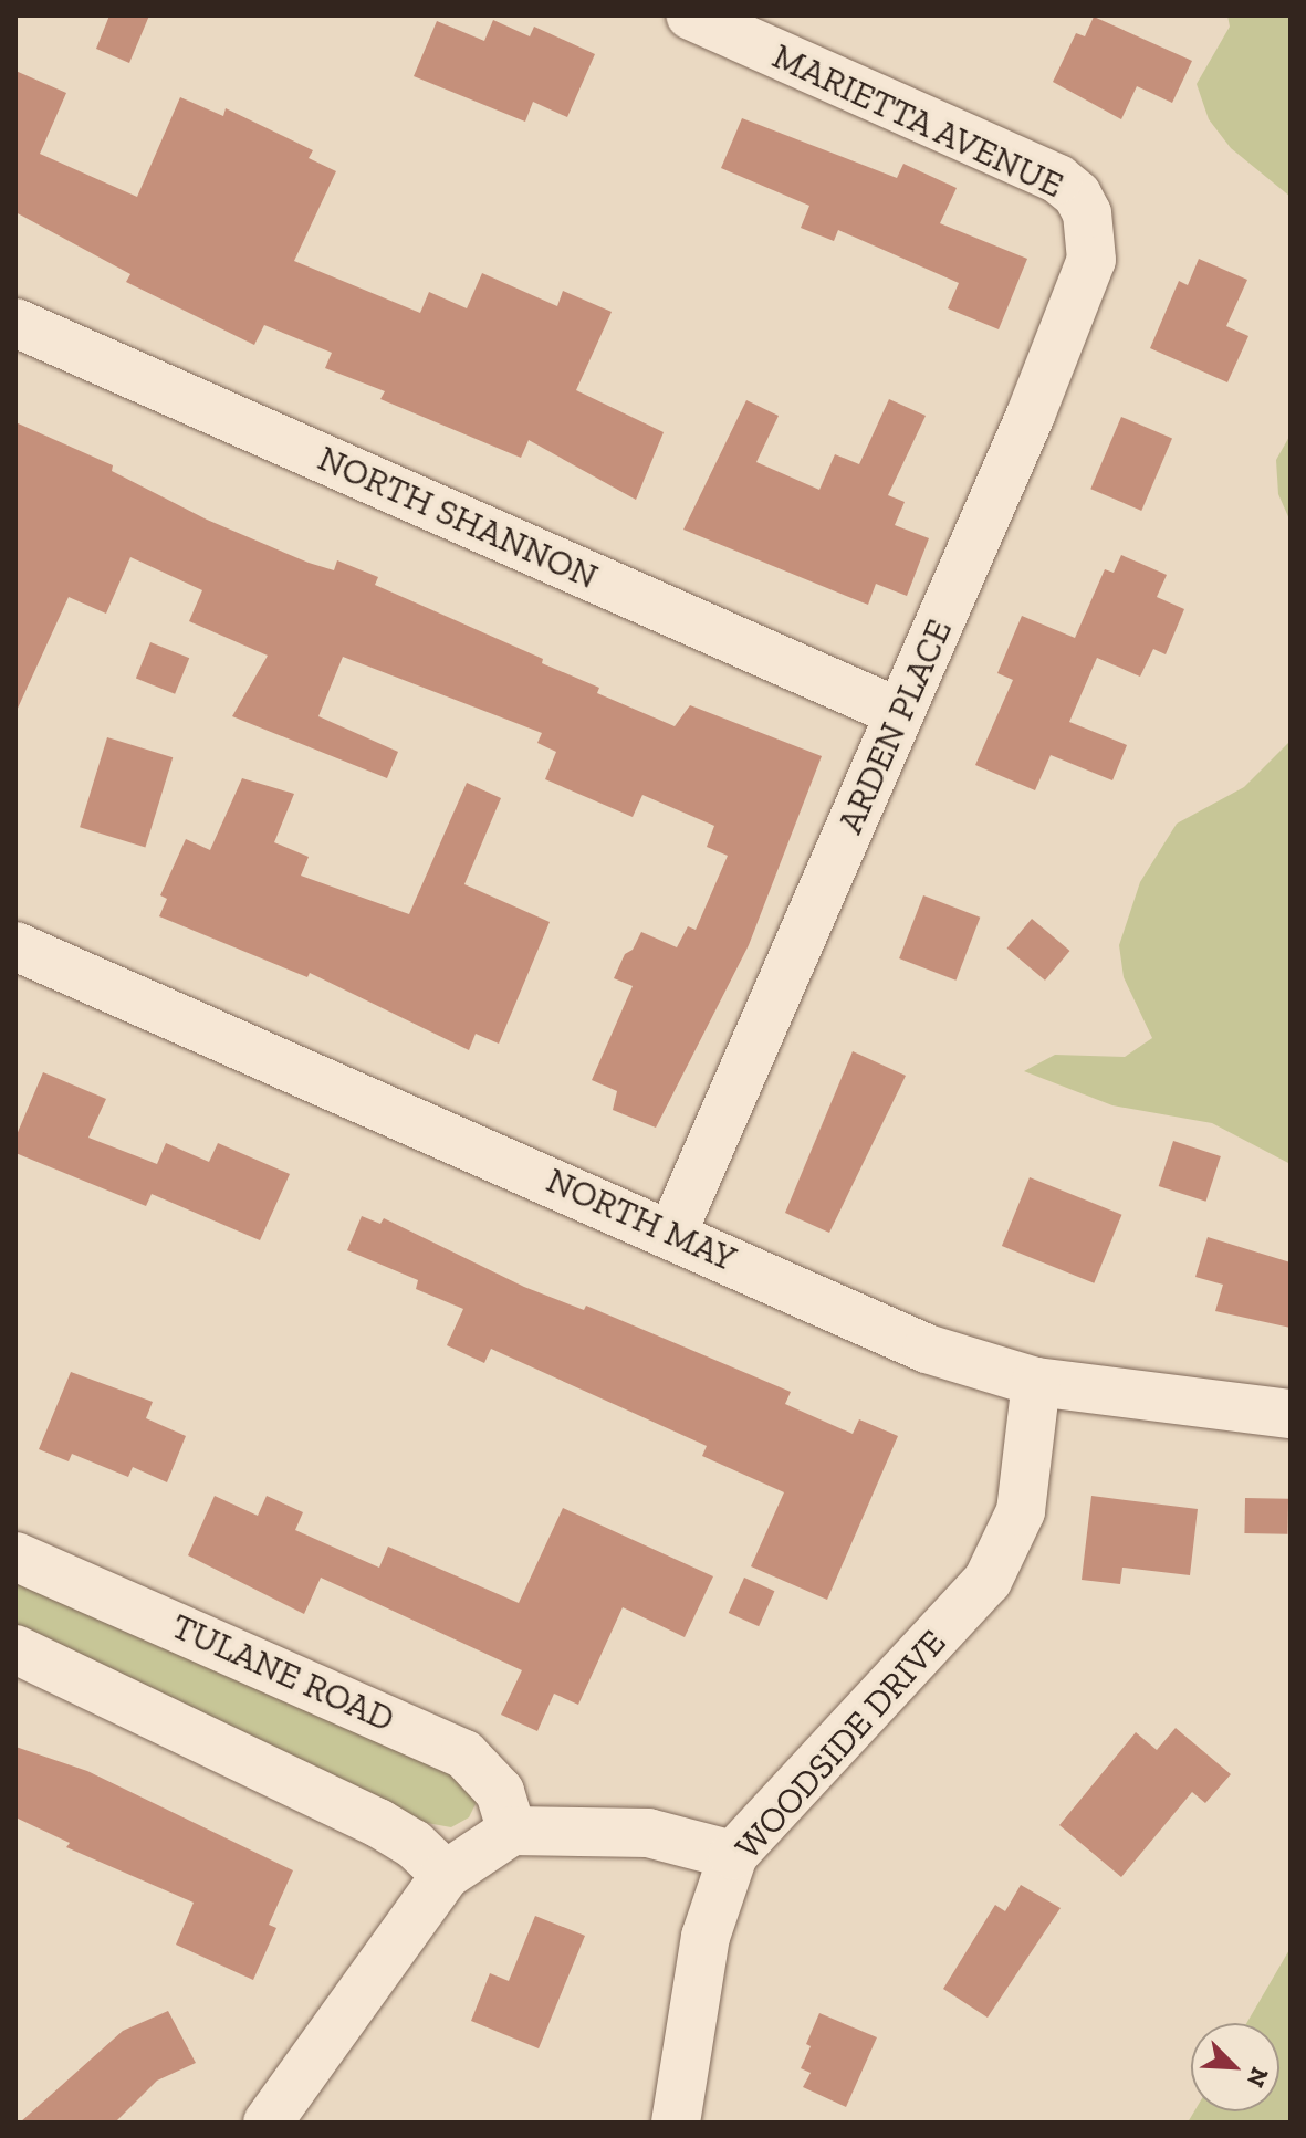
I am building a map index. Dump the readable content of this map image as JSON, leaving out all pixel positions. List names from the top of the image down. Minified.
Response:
{"streets":{"street":["MARIETTA AVENUE","NORTH SHANNON","ARDEN PLACE","NORTH MAY","TULANE ROAD","WOODSIDE DRIVE"]},"crossings":[["MARIETTA AVENUE","ARDEN PLACE"],["NORTH SHANNON","ARDEN PLACE"],["ARDEN PLACE","NORTH MAY"],["NORTH MAY","WOODSIDE DRIVE"]],"north":"bottom right"}
